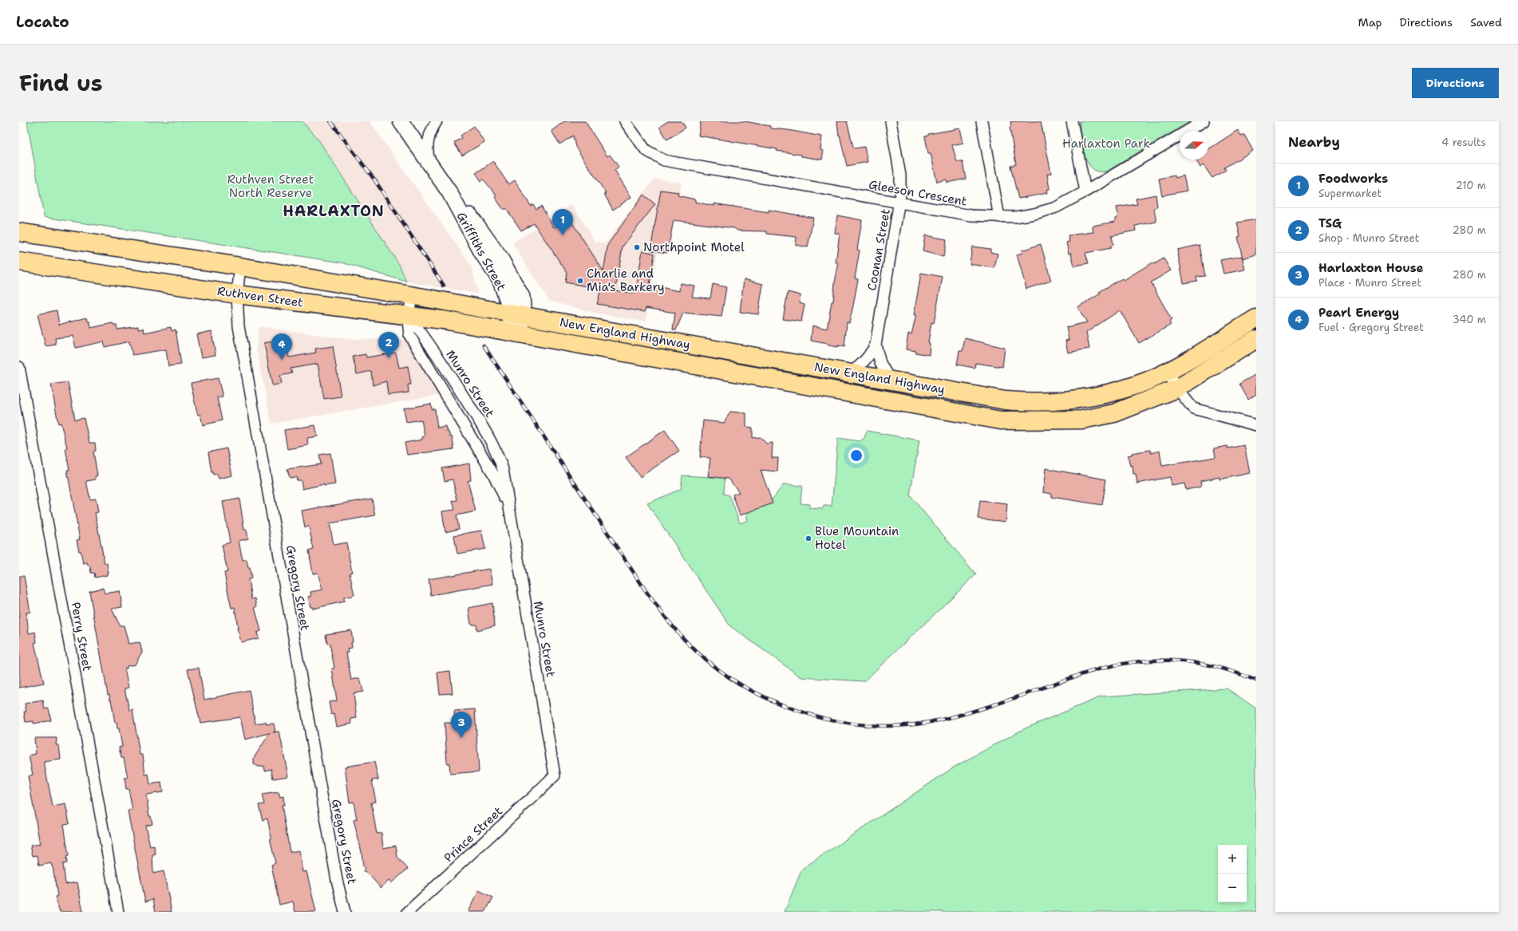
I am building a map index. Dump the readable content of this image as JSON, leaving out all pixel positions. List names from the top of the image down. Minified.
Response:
{"streets":{"highway":["Ruthven Street","New England Highway"],"main road":["Griffiths Street"],"street":["Gleeson Crescent","Coonan Street","Munro Street","Gregory Street","Perry Street","Prince Street"]},"crossings":[["Gleeson Crescent","Coonan Street"],["Coonan Street","New England Highway"],["Griffiths Street","Ruthven Street"],["Griffiths Street","New England Highway"],["Ruthven Street","New England Highway"],["Ruthven Street","Munro Street"],["Ruthven Street","Gregory Street"],["Munro Street","Prince Street"]],"districts":["HARLAXTON"],"parks":["Harlaxton Park","Ruthven Street North Reserve"],"places":["Northpoint Motel","Charlie and Mia's Barkery","Blue Mountain Hotel"],"north":"right","page":{"header":"Locato","nav":["Map","Directions","Saved"],"title":"Find us","buttons":"Directions","heading":["Nearby","4 results"],"list":[{"mark":"1","name":"Foodworks","note":"Supermarket","value":"210 m"},{"mark":"2","name":"TSG","note":"Shop · Munro Street","value":"280 m"},{"mark":"3","name":"Harlaxton House","note":"Place · Munro Street","value":"280 m"},{"mark":"4","name":"Pearl Energy","note":"Fuel · Gregory Street","value":"340 m"}],"pins":["1","2","4","3"],"map_buttons":["+","−"]}}
